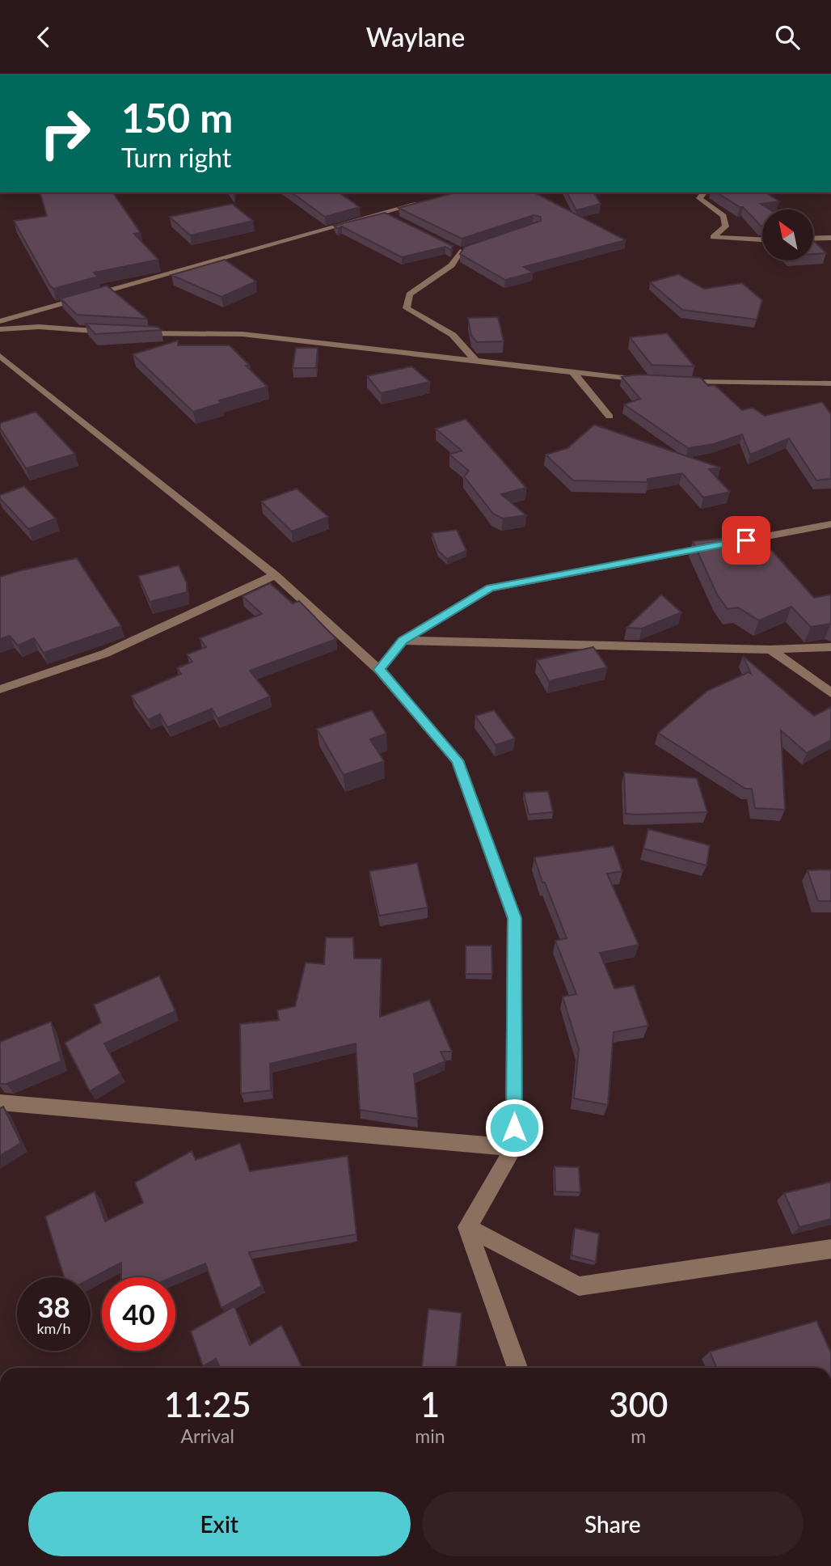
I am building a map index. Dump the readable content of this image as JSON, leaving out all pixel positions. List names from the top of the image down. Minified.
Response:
{"north":"top left","page":{"header":"Waylane","turn":["150 m","Turn right"],"speed":"38 km/h","limit":"40","eta":["11:25","Arrival","1","min","300","m"],"buttons":["Exit","Share"]}}
